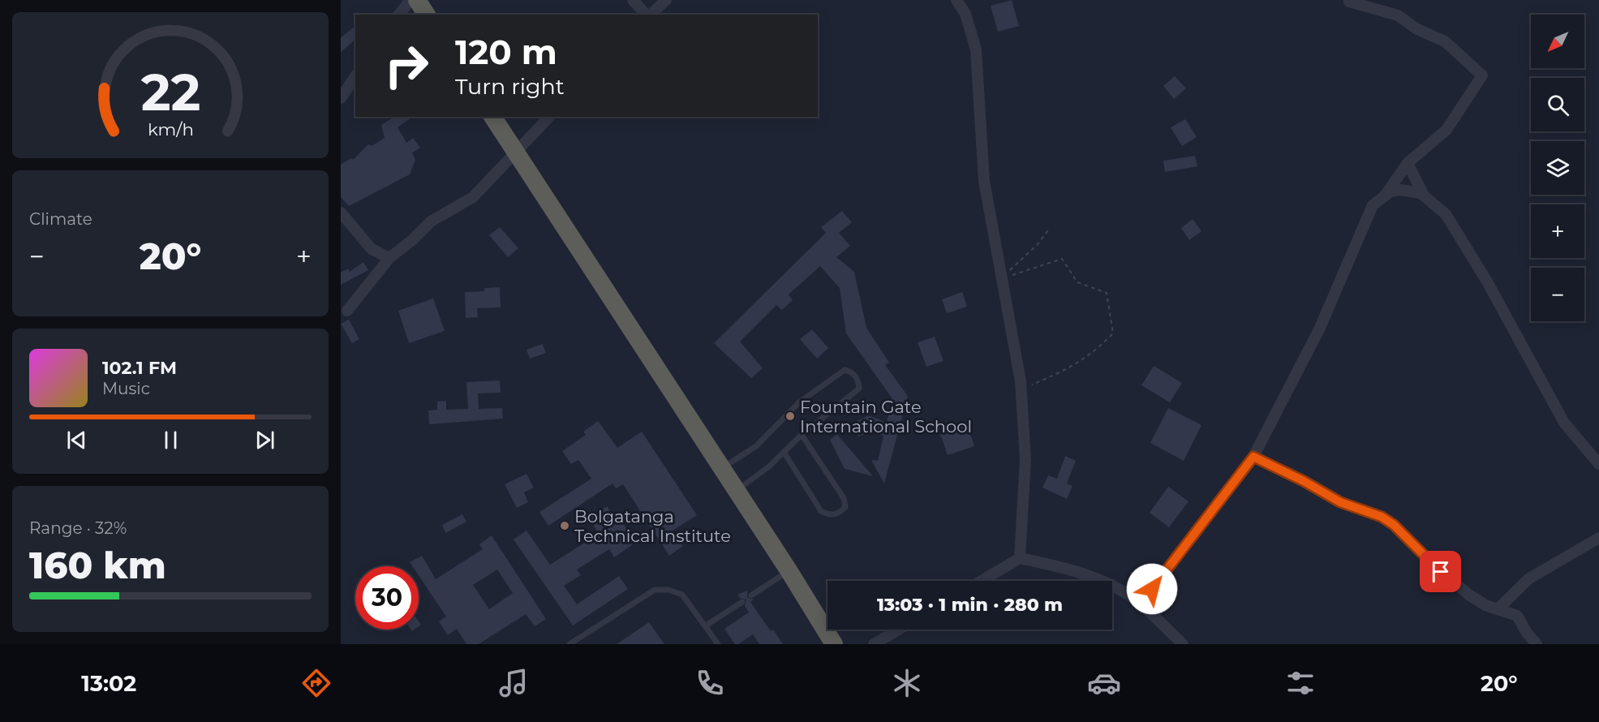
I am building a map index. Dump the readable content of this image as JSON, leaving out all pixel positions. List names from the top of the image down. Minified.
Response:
{"places":["Fountain Gate International School","Bolgatanga Technical Institute"],"north":"bottom left","page":{"map_buttons":["+","−"],"turn":["120 m","Turn right"],"tile":["Climate",["Range · 32%","160 km"]],"heat":["−","20°","+"],"song":["102.1 FM","Music"],"limit":"30","trip":"13:03 · 1 min · 280 m","tabs":["13:02","20°"],"gauge":["22","km/h"]}}
